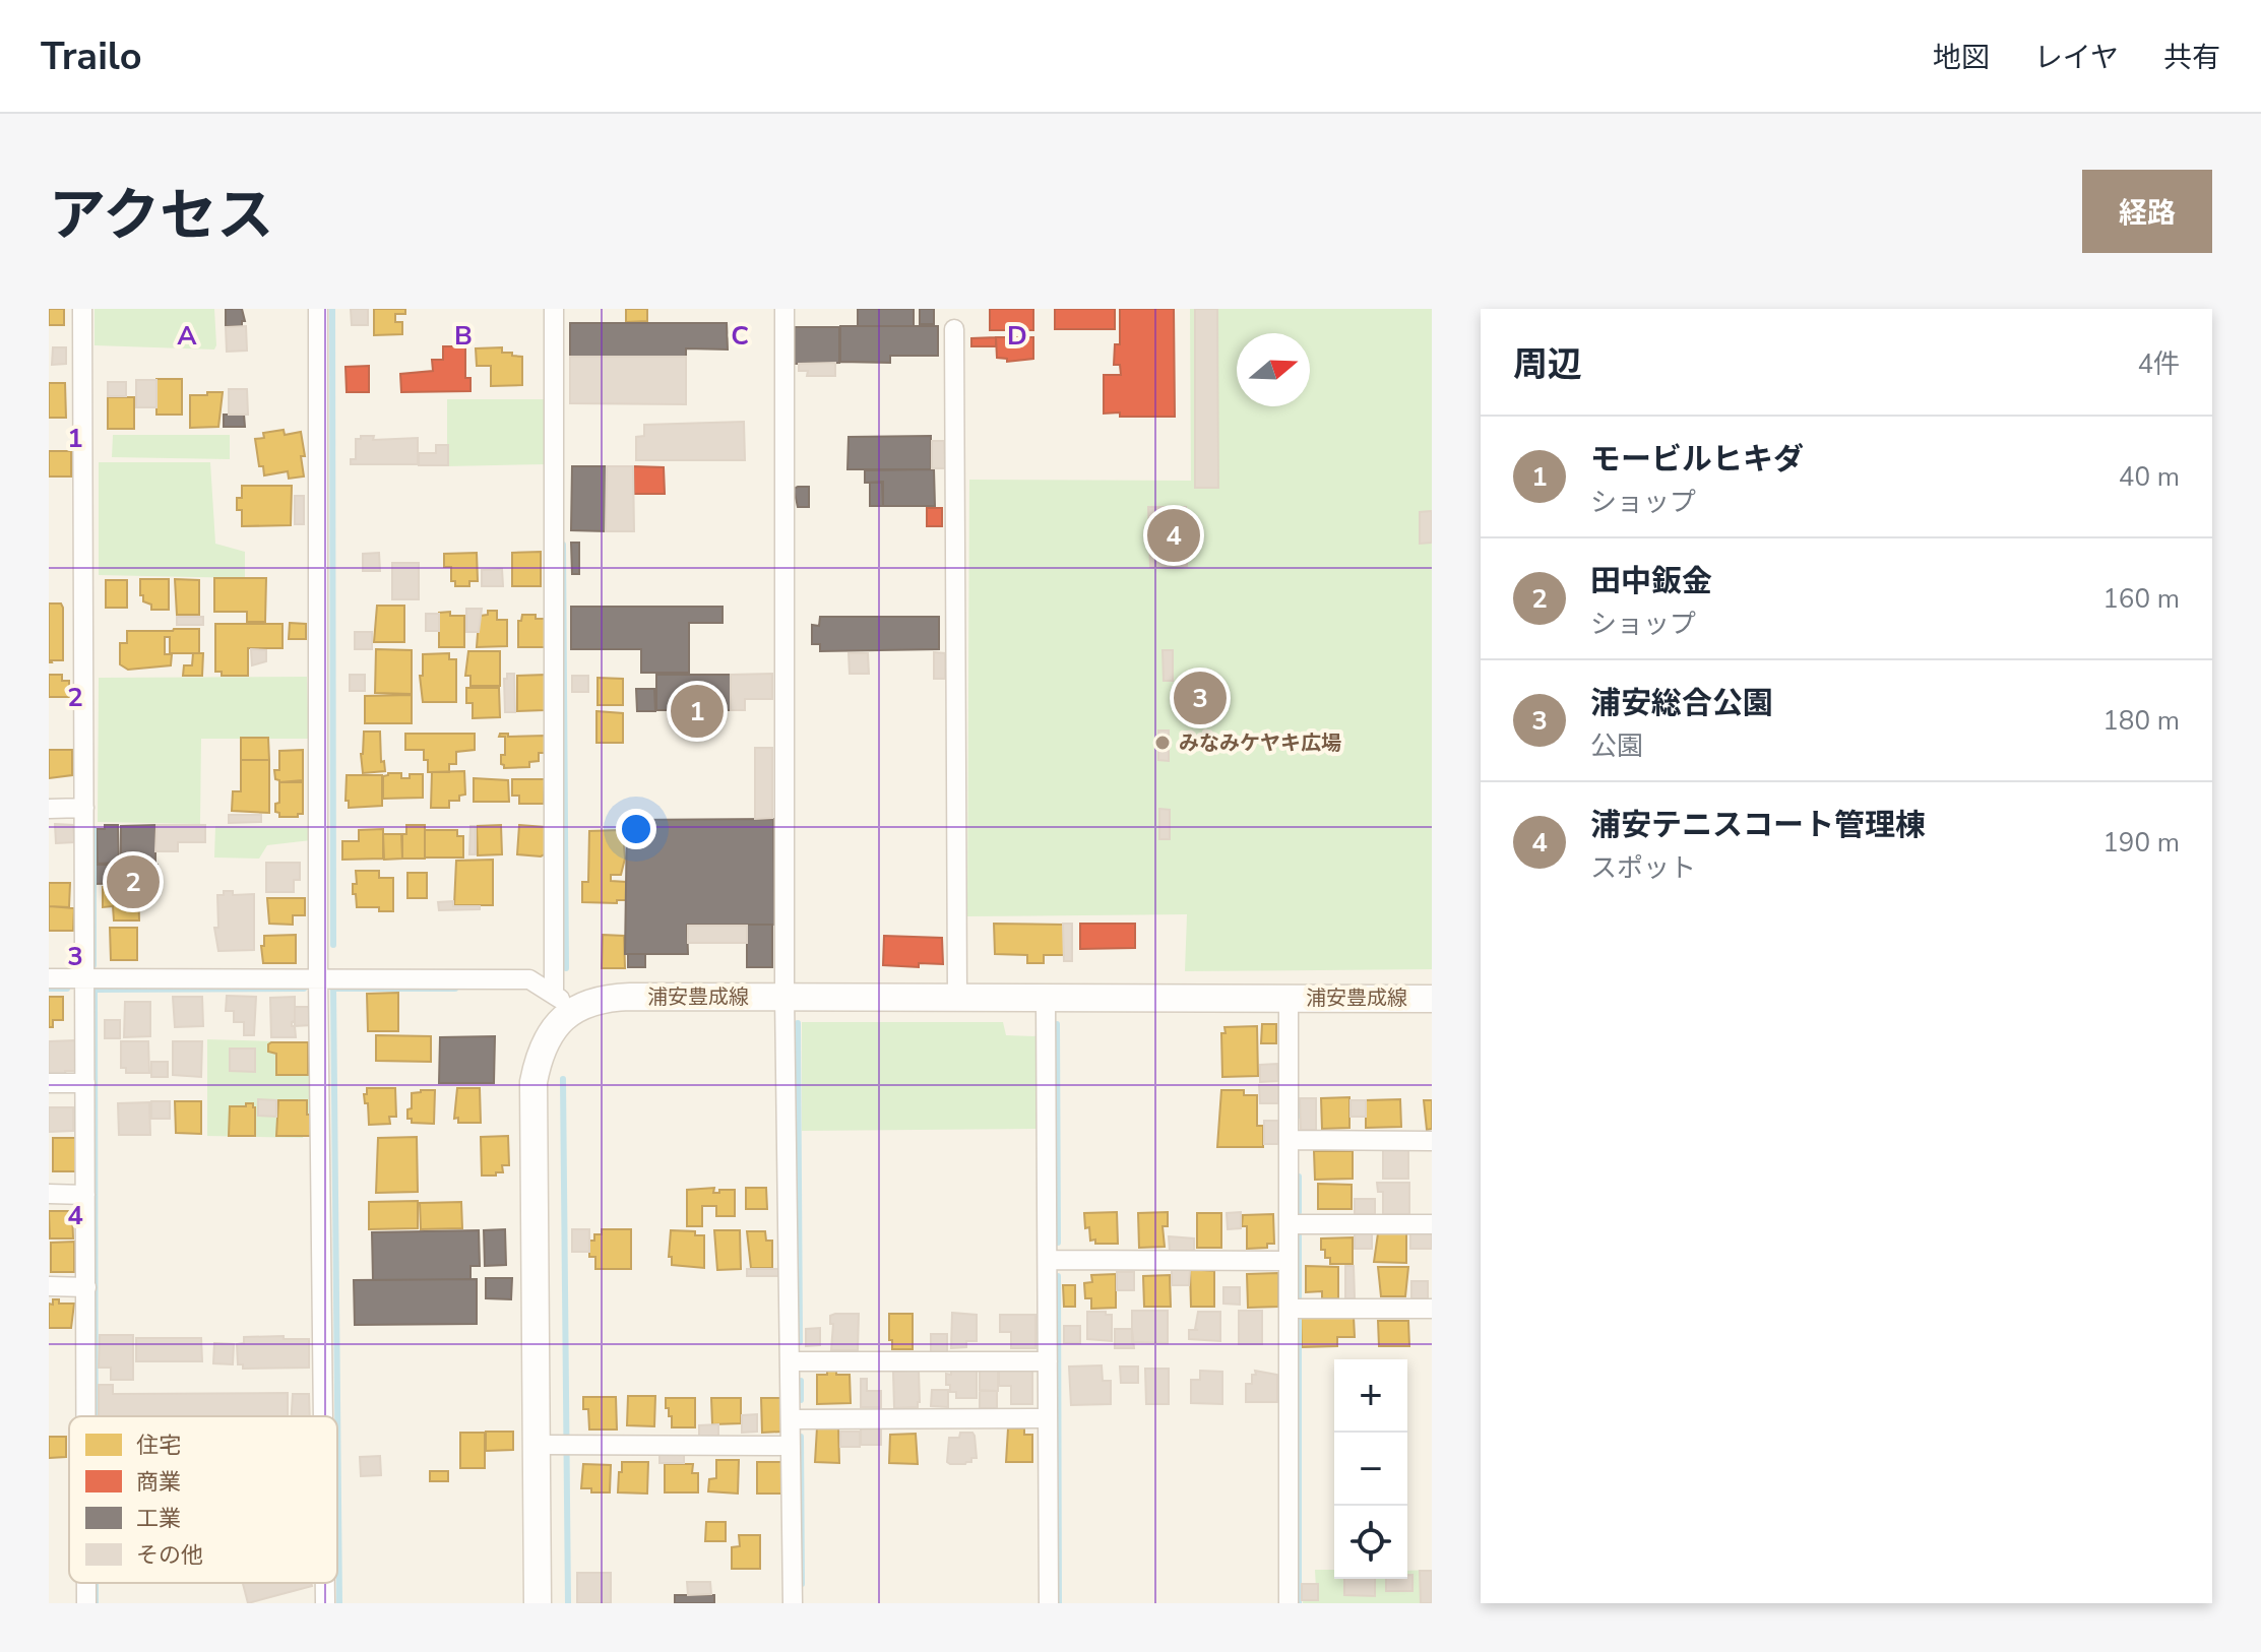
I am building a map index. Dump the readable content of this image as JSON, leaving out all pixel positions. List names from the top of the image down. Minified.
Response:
{"streets":{"main road":["浦安豊成線"]},"places":["みなみケヤキ広場"],"legend":["住宅","商業","工業","その他"],"north":"right","page":{"header":"Trailo","nav":["地図","レイヤ","共有"],"title":"アクセス","buttons":"経路","heading":["周辺","4件"],"list":[{"mark":"1","name":"モービルヒキダ","note":"ショップ","value":"40 m"},{"mark":"2","name":"田中鈑金","note":"ショップ","value":"160 m"},{"mark":"3","name":"浦安総合公園","note":"公園","value":"180 m"},{"mark":"4","name":"浦安テニスコート管理棟","note":"スポット","value":"190 m"}],"pins":["4","3","1","2"],"map_buttons":["+","−"]},"grid":{"columns":["A","B","C","D"],"rows":["1","2","3","4"]}}
